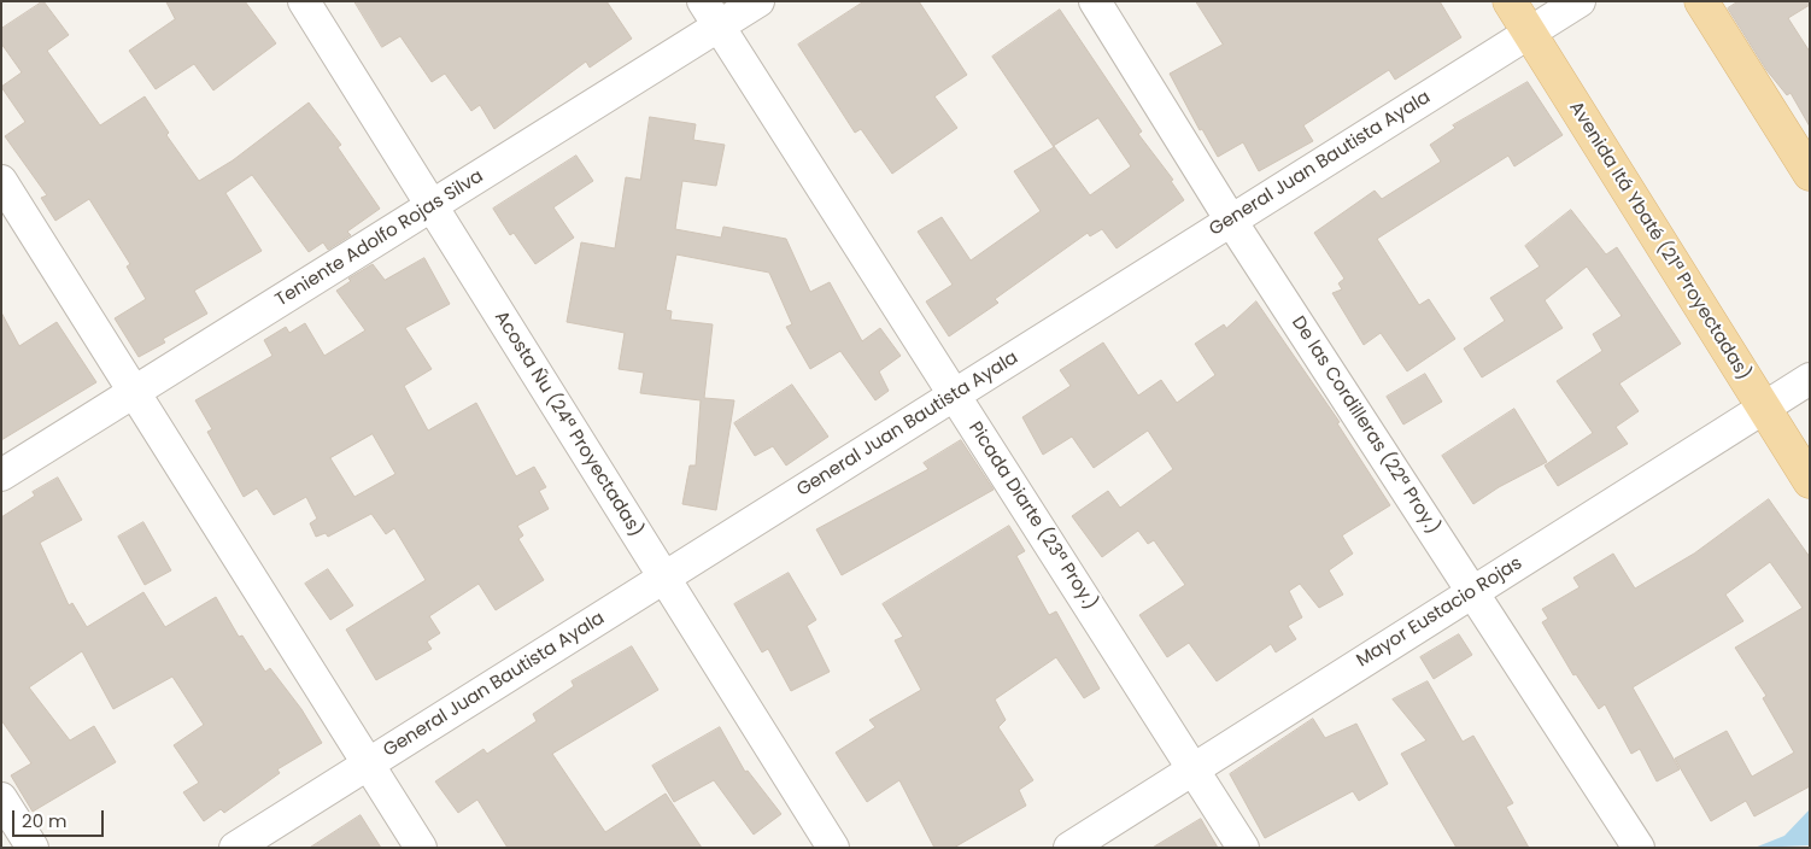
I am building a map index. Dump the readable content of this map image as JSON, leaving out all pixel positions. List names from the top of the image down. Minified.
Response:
{"streets":{"main road":["Avenida Itá Ybaté (21ª Proyectadas)"],"street":["General Juan Bautista Ayala","Teniente Adolfo Rojas Silva","Acosta Ñu (24ª Proyectadas)","De las Cordilleras (22ª Proy.)","Picada Diarte (23ª Proy.)","Mayor Eustacio Rojas"]},"crossings":[["General Juan Bautista Ayala","Avenida Itá Ybaté (21ª Proyectadas)"],["General Juan Bautista Ayala","Acosta Ñu (24ª Proyectadas)"],["General Juan Bautista Ayala","De las Cordilleras (22ª Proy.)"],["General Juan Bautista Ayala","Picada Diarte (23ª Proy.)"],["Teniente Adolfo Rojas Silva","Acosta Ñu (24ª Proyectadas)"],["Teniente Adolfo Rojas Silva","Picada Diarte (23ª Proy.)"],["Avenida Itá Ybaté (21ª Proyectadas)","Mayor Eustacio Rojas"],["De las Cordilleras (22ª Proy.)","Mayor Eustacio Rojas"],["Picada Diarte (23ª Proy.)","Mayor Eustacio Rojas"]],"scale_bar":"20 m"}
